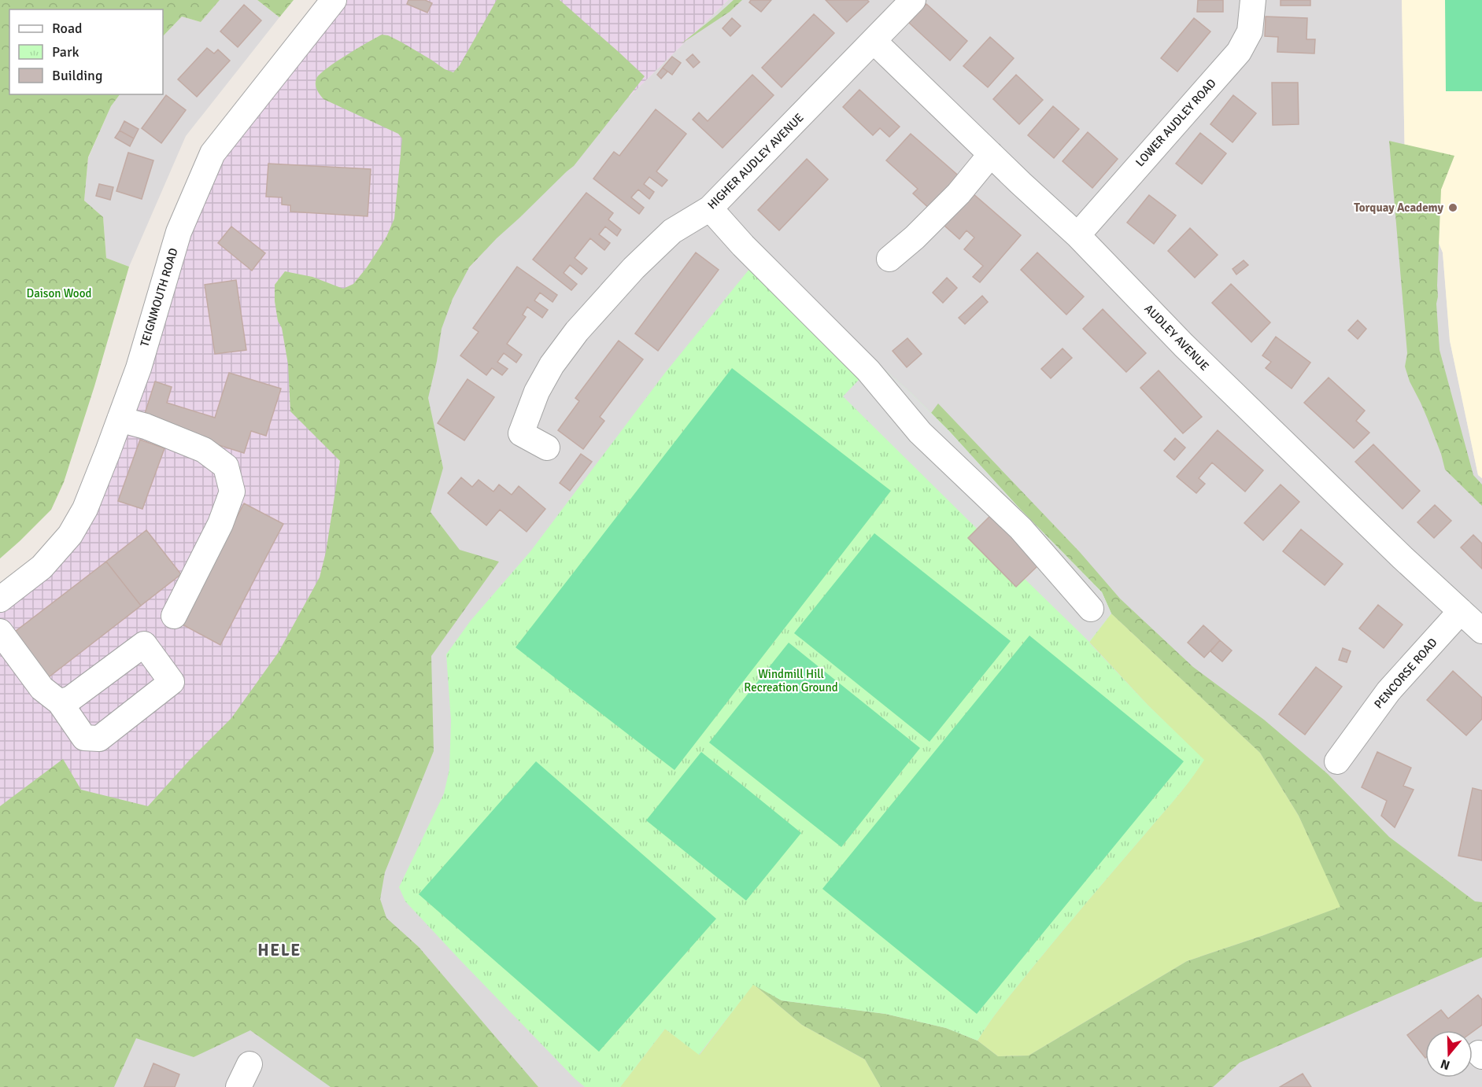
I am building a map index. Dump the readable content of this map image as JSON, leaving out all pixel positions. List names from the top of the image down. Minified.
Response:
{"streets":{"street":["LOWER AUDLEY ROAD","HIGHER AUDLEY AVENUE","TEIGNMOUTH ROAD","AUDLEY AVENUE","PENCORSE ROAD"]},"crossings":[["LOWER AUDLEY ROAD","AUDLEY AVENUE"],["HIGHER AUDLEY AVENUE","AUDLEY AVENUE"],["AUDLEY AVENUE","PENCORSE ROAD"]],"districts":["HELE"],"parks":["Daison Wood","Windmill Hill Recreation Ground"],"places":["Torquay Academy"],"legend":["Road","Park","Building"],"north":"bottom"}
